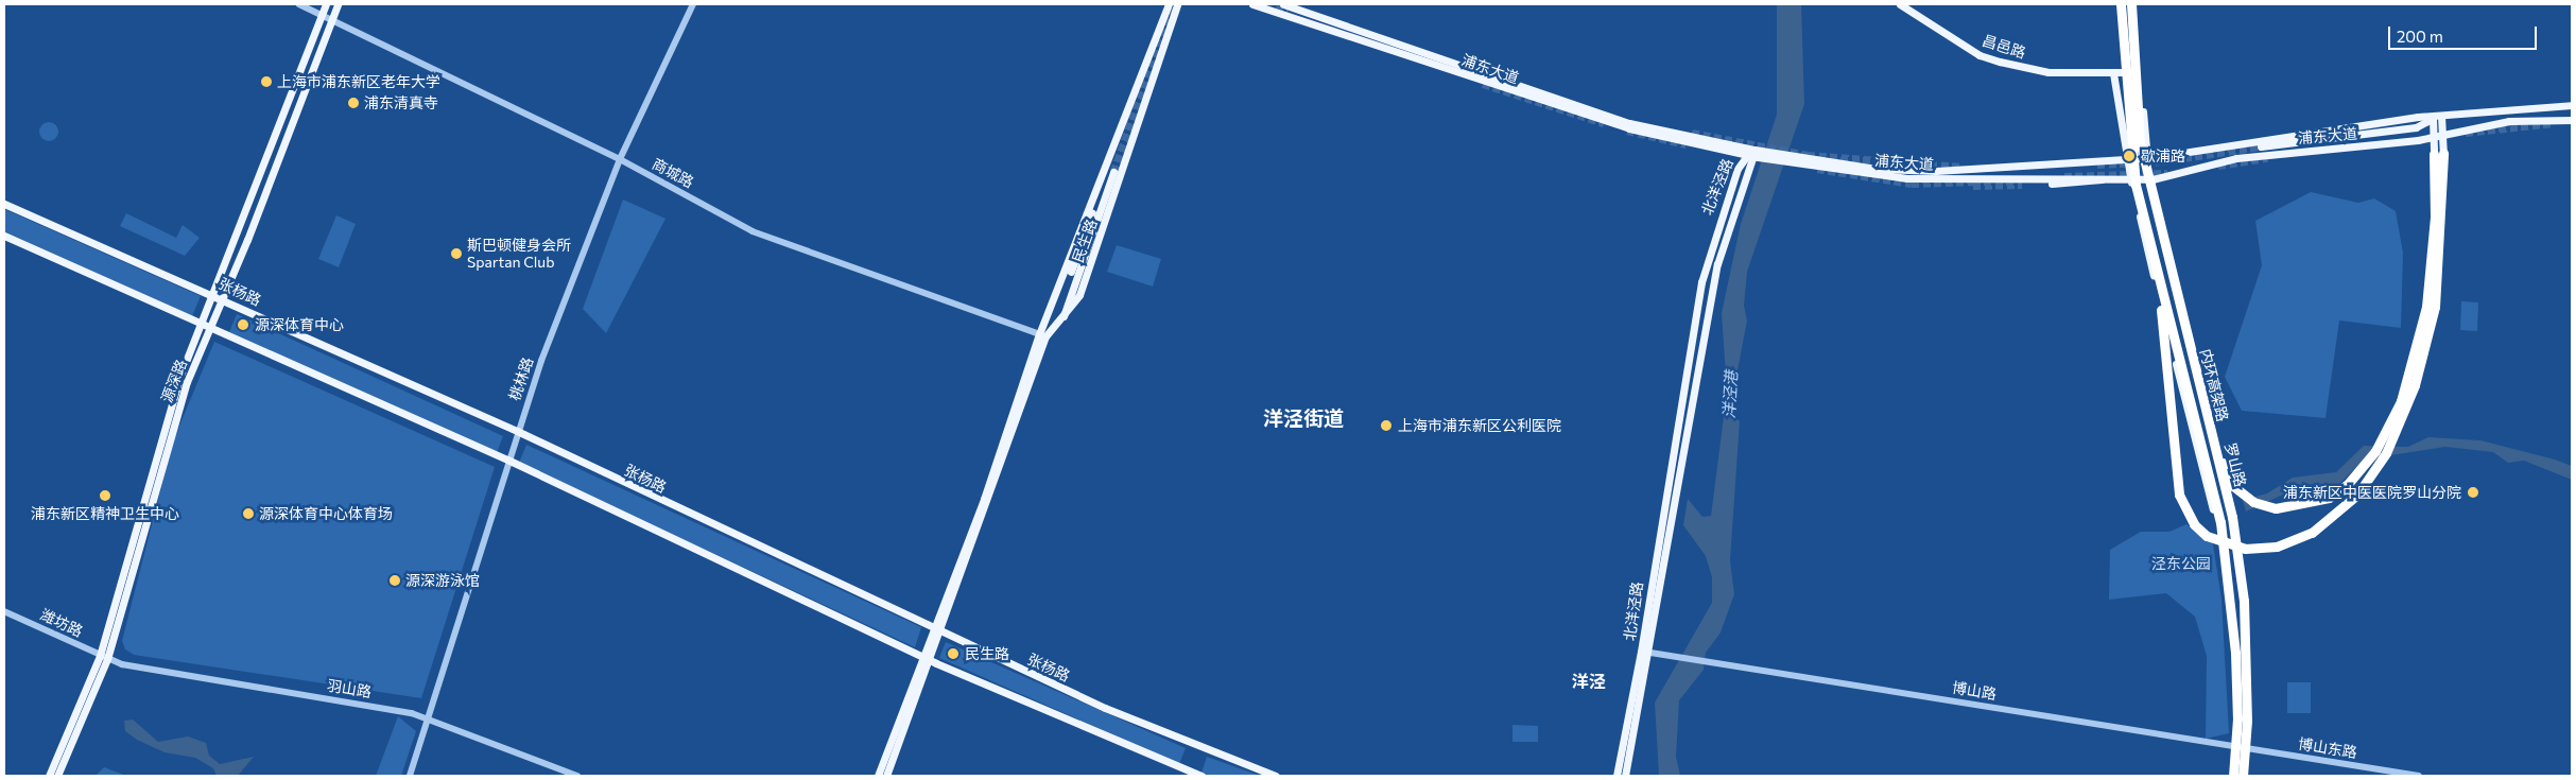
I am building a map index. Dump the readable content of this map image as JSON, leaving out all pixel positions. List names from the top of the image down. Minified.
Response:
{"streets":{"highway":["内环高架路"],"main road":["昌邑路","浦东大道","北洋泾路","民生路","张杨路","源深路","罗山路"],"street":["商城路","桃林路","潍坊路","羽山路","博山路","博山东路"]},"crossings":[["昌邑路","罗山路"],["浦东大道","北洋泾路"],["浦东大道","内环高架路"],["浦东大道","罗山路"],["商城路","民生路"],["商城路","桃林路"],["商城路","源深路"],["北洋泾路","博山路"],["民生路","张杨路"],["张杨路","桃林路"],["张杨路","源深路"],["桃林路","羽山路"],["源深路","潍坊路"],["源深路","羽山路"],["内环高架路","罗山路"],["罗山路","博山东路"],["潍坊路","羽山路"],["博山路","博山东路"]],"districts":["洋泾街道","洋泾"],"water":["洋泾港"],"parks":["泾东公园"],"places":["上海市浦东新区老年大学","浦东清真寺","歇浦路","斯巴顿健身会所 Spartan Club","源深体育中心","上海市浦东新区公利医院","浦东新区中医医院罗山分院","浦东新区精神卫生中心","源深体育中心体育场","源深游泳馆","民生路"],"scale_bar":"200 m"}
